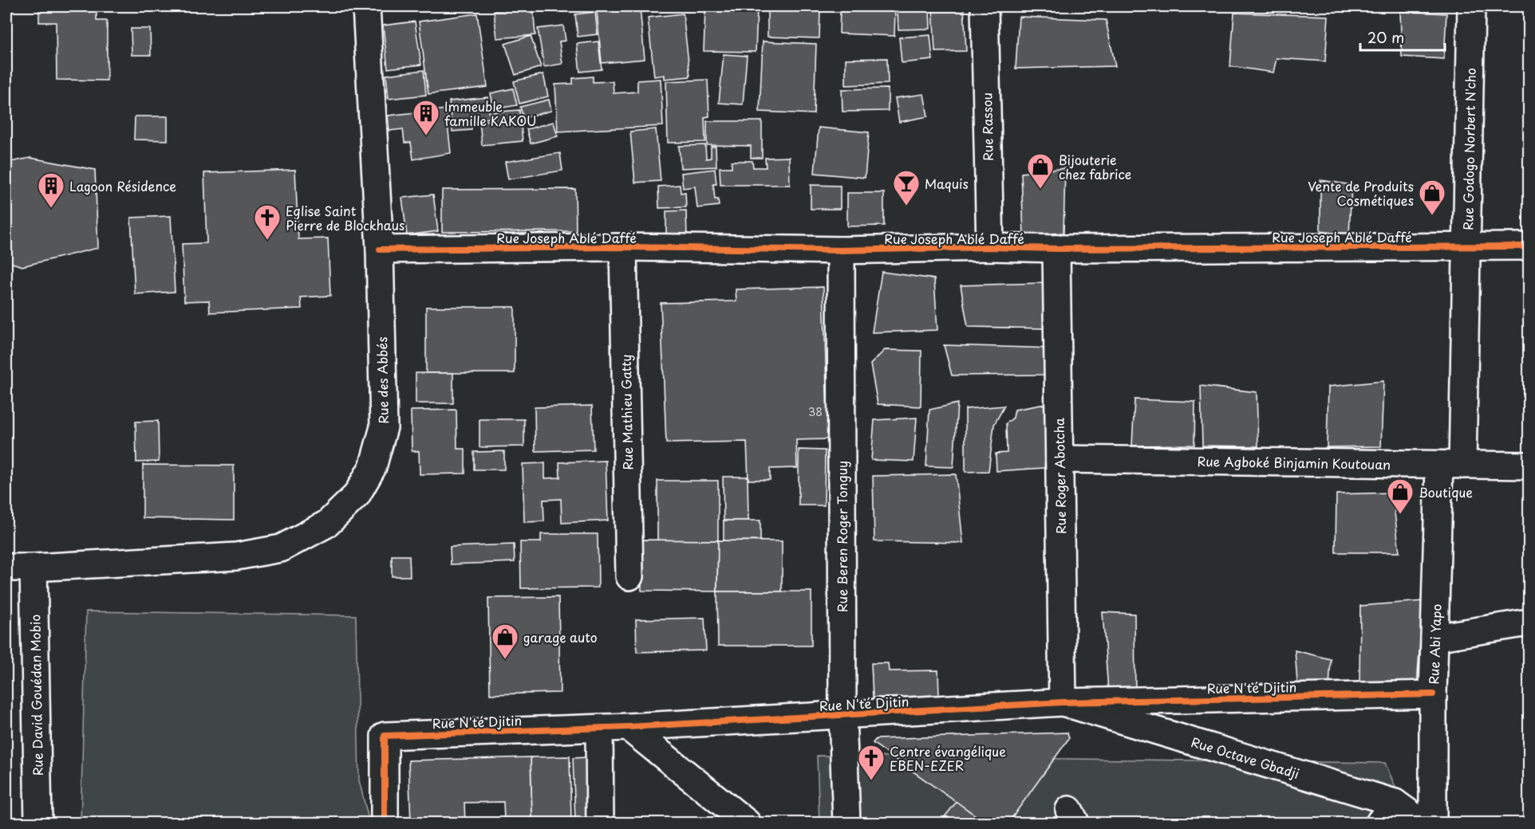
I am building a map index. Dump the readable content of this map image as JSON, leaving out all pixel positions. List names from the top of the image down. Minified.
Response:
{"streets":{"street":["Rue Rassou","Rue Godogo Norbert N'cho","Rue Joseph Ablé Daffé","Rue des Abbés","Rue Mathieu Gatty","Rue Agboké Binjamin Koutouan","Rue Roger Abotcha","Rue Beren Roger Tonguy","Rue Abi Yapo","Rue N'té Djitin","Rue David Gouédan Mobio","Rue Octave Gbadji"]},"crossings":[["Rue Rassou","Rue Joseph Ablé Daffé"],["Rue Godogo Norbert N'cho","Rue Joseph Ablé Daffé"],["Rue Godogo Norbert N'cho","Rue Agboké Binjamin Koutouan"],["Rue Godogo Norbert N'cho","Rue Abi Yapo"],["Rue Joseph Ablé Daffé","Rue des Abbés"],["Rue Joseph Ablé Daffé","Rue Mathieu Gatty"],["Rue Joseph Ablé Daffé","Rue Roger Abotcha"],["Rue Joseph Ablé Daffé","Rue Beren Roger Tonguy"],["Rue des Abbés","Rue David Gouédan Mobio"],["Rue Agboké Binjamin Koutouan","Rue Roger Abotcha"],["Rue Agboké Binjamin Koutouan","Rue Abi Yapo"],["Rue Roger Abotcha","Rue N'té Djitin"],["Rue Roger Abotcha","Rue Octave Gbadji"],["Rue Beren Roger Tonguy","Rue N'té Djitin"],["Rue Abi Yapo","Rue N'té Djitin"],["Rue N'té Djitin","Rue Octave Gbadji"]],"places":{"building":["Immeuble famille KAKOU","Lagoon Résidence"],"shop":["Bijouterie chez fabrice","Vente de Produits Cosmétiques","Boutique","garage auto"],"bar":["Maquis"],"church":["Eglise Saint Pierre de Blockhaus","Centre évangélique EBEN-EZER"]},"house_numbers":["38"],"scale_bar":"20 m"}
